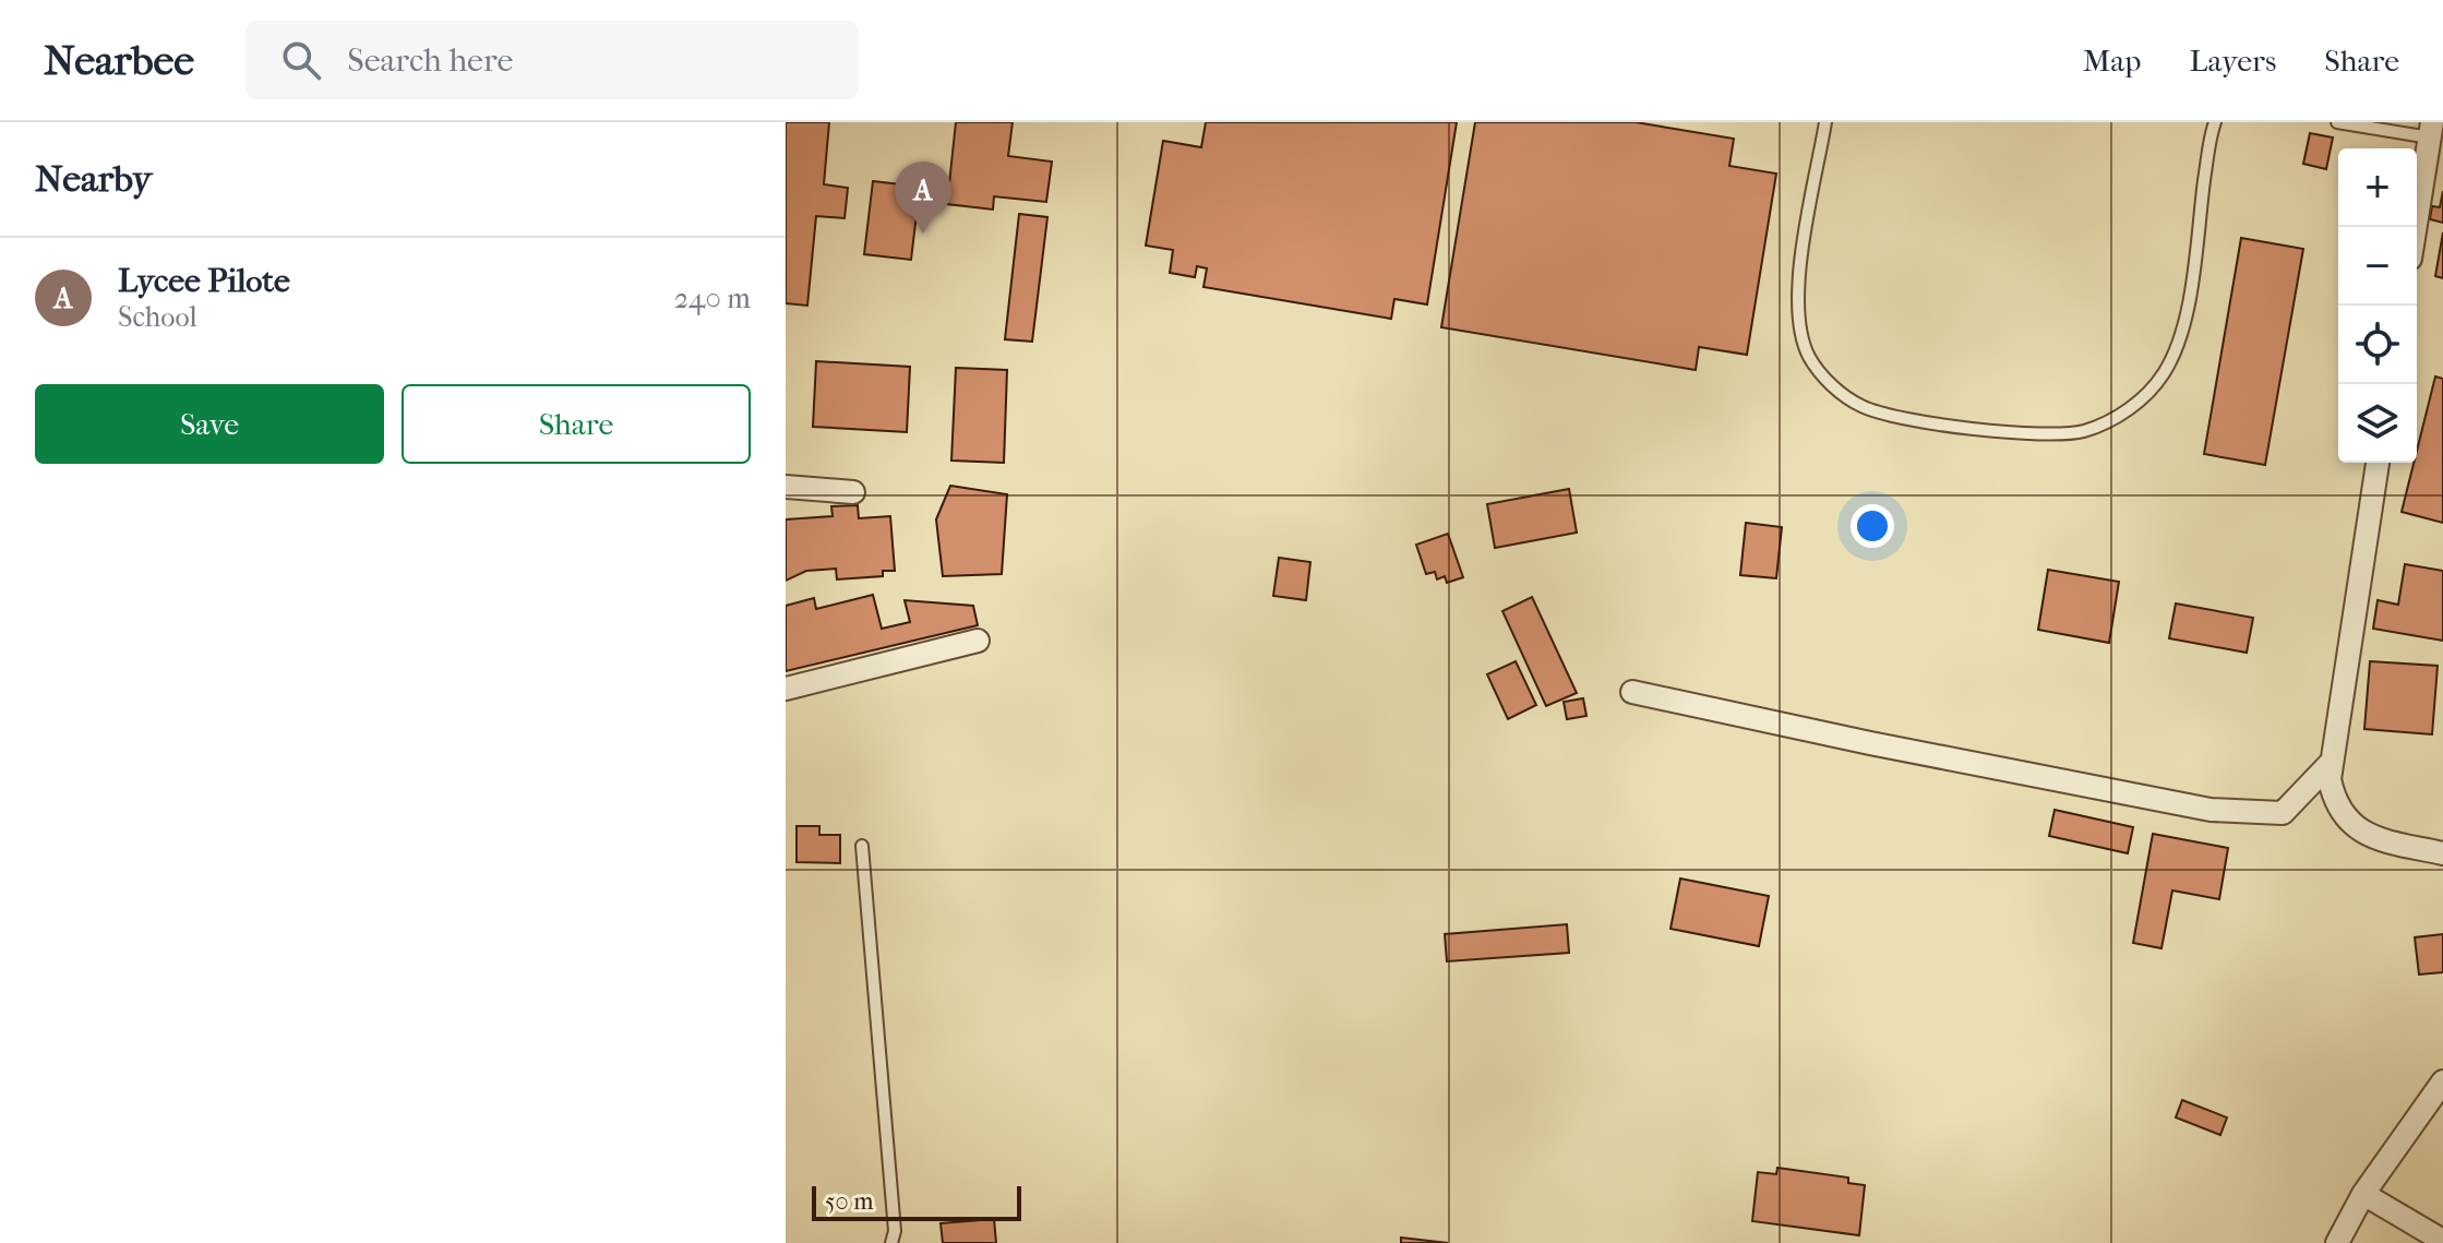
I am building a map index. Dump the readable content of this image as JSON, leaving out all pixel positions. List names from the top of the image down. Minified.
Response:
{"scale_bar":"50 m","page":{"header":"Nearbee","search":"Search here","nav":["Map","Layers","Share"],"heading":"Nearby","map_buttons":["+","−"],"pins":"A","list":[{"mark":"A","name":"Lycee Pilote","note":"School","value":"240 m"}],"buttons":["Save","Share"],"scale":"50 m"}}
